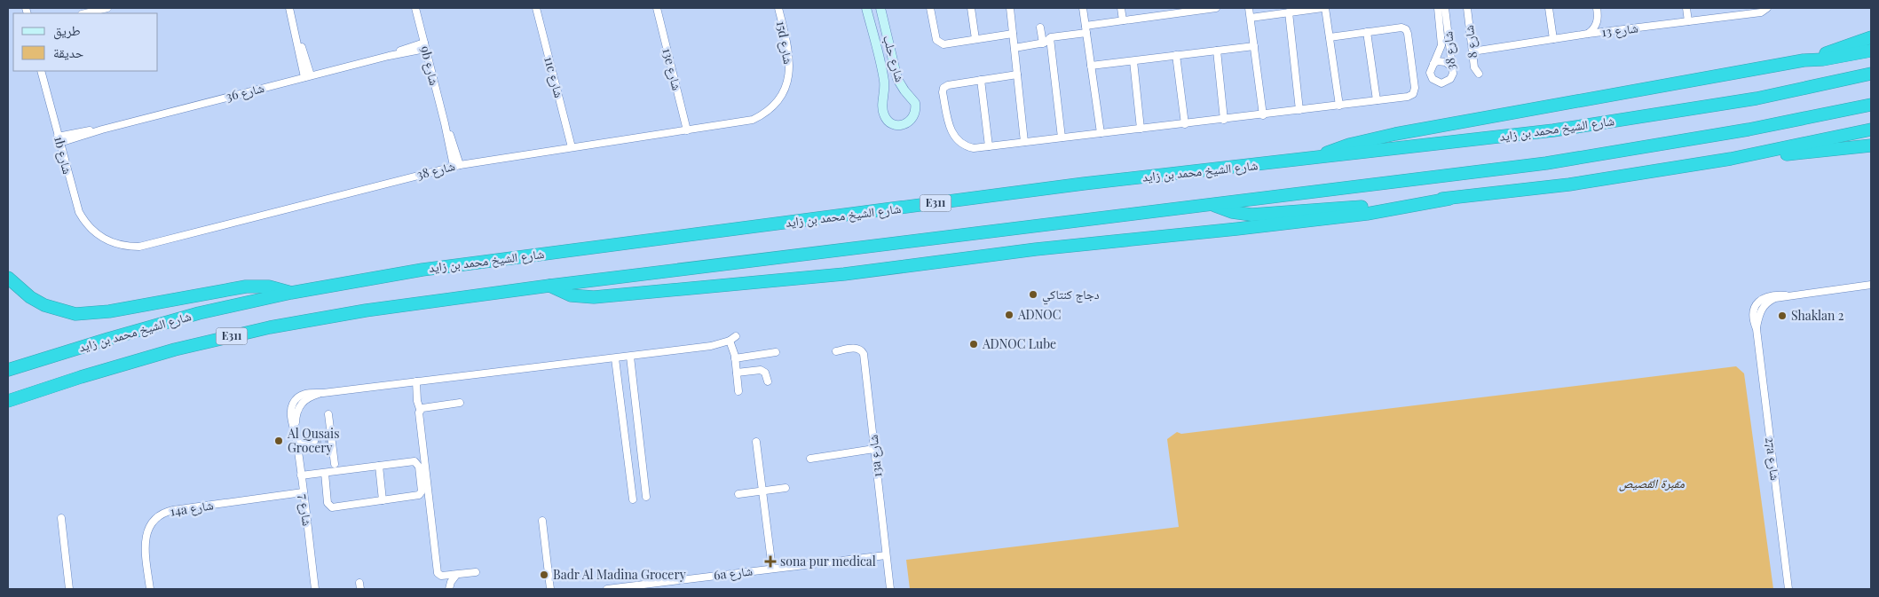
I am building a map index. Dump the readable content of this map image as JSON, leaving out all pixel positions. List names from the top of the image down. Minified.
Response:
{"streets":{"highway":["شارع الشيخ محمد بن زايد","E311"],"street":["شارع 13","شارع 8","15d شارع","شارع 38","شارع حلب","9b شارع","13e شارع","11c شارع","شارع 36","1b شارع","13a شارع","27a شارع","14a شارع","شارع 7","6a شارع"]},"crossings":[["شارع 13","شارع 8"],["15d شارع","شارع 38"],["شارع 38","9b شارع"],["شارع 38","13e شارع"],["شارع 38","11c شارع"],["شارع 38","1b شارع"],["9b شارع","شارع 36"],["شارع 36","1b شارع"],["13a شارع","6a شارع"],["14a شارع","شارع 7"]],"parks":["مقبرة القصيص"],"places":{"other":["دجاج كنتاكي","ADNOC","Shaklan 2","ADNOC Lube","Al Qusais Grocery","Badr Al Madina Grocery"],"health":["sona pur medical"]},"legend":["طريق","حديقة"]}
